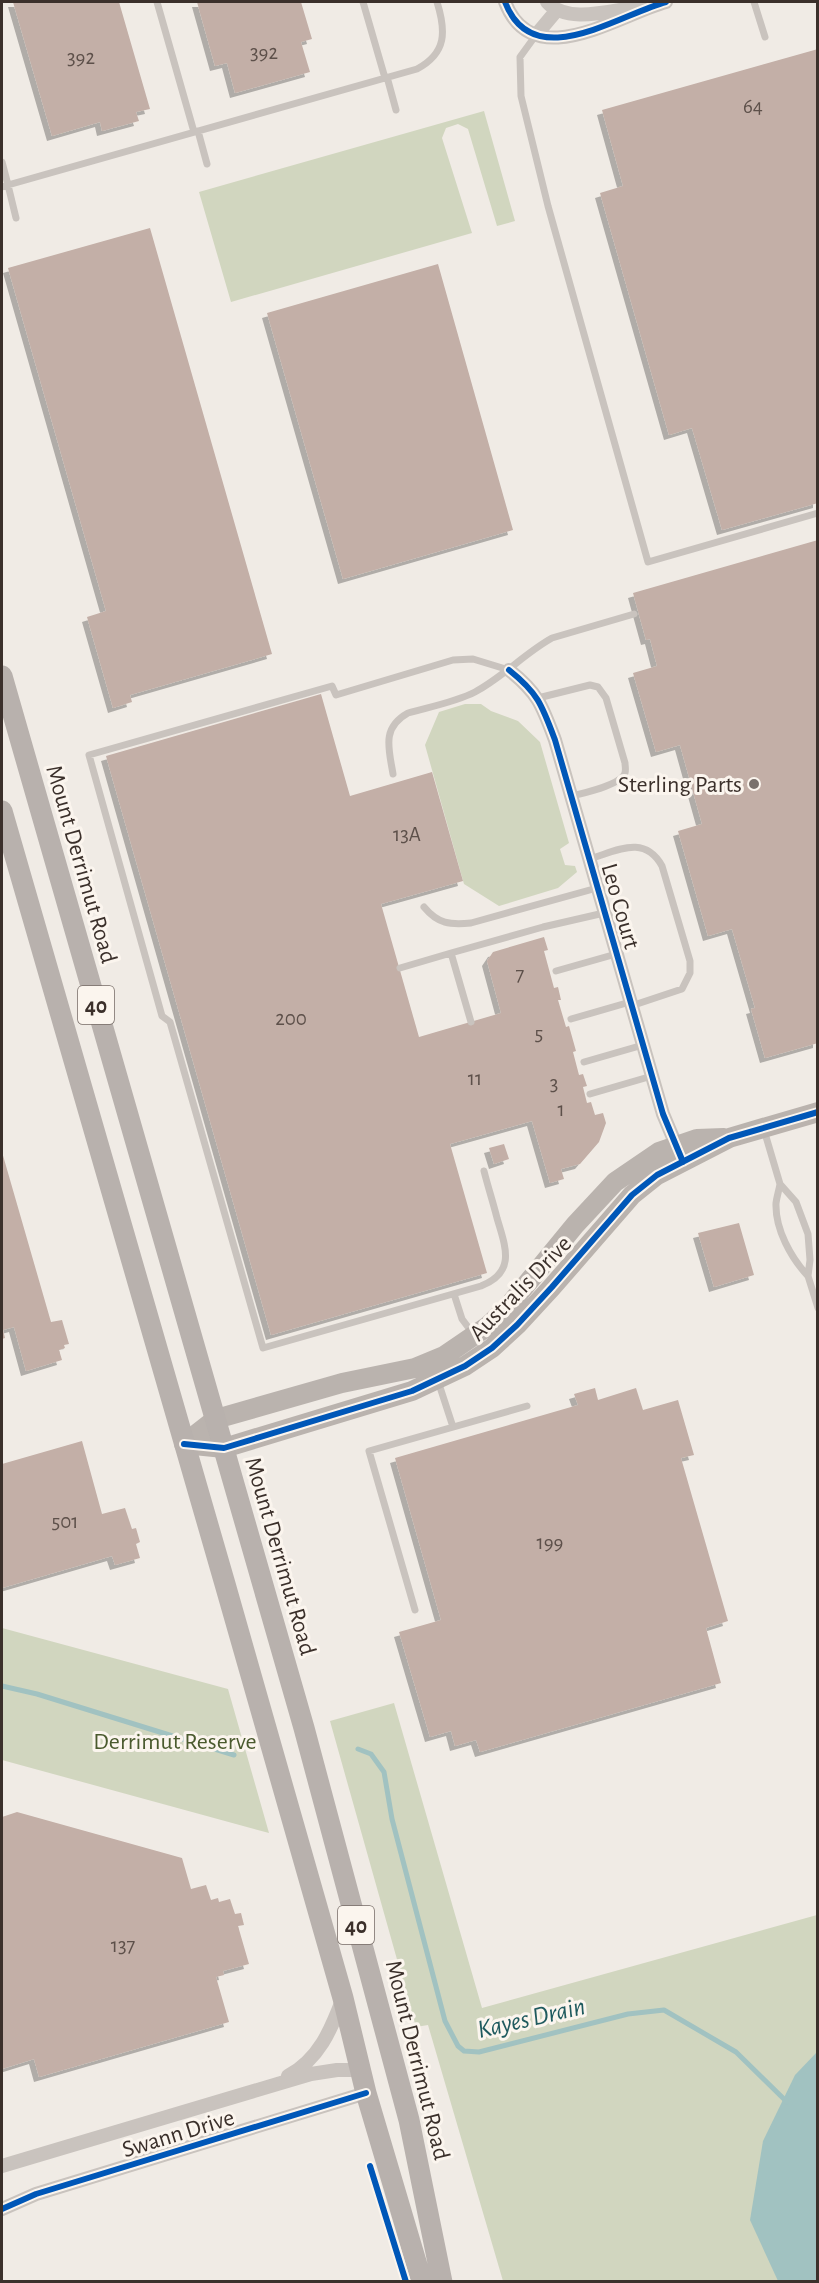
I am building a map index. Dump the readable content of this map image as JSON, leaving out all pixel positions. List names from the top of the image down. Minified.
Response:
{"streets":{"main road":["Mount Derrimut Road","40"],"street":["Leo Court","Australis Drive","Swann Drive"]},"crossings":[["Mount Derrimut Road","Australis Drive"],["Leo Court","Australis Drive"],["40","Swann Drive"]],"water":["Kayes Drain"],"parks":["Derrimut Reserve"],"places":["Sterling Parts"],"house_numbers":["392","392","64","13A","7","200","5","11","3","1","501","199","137"]}
